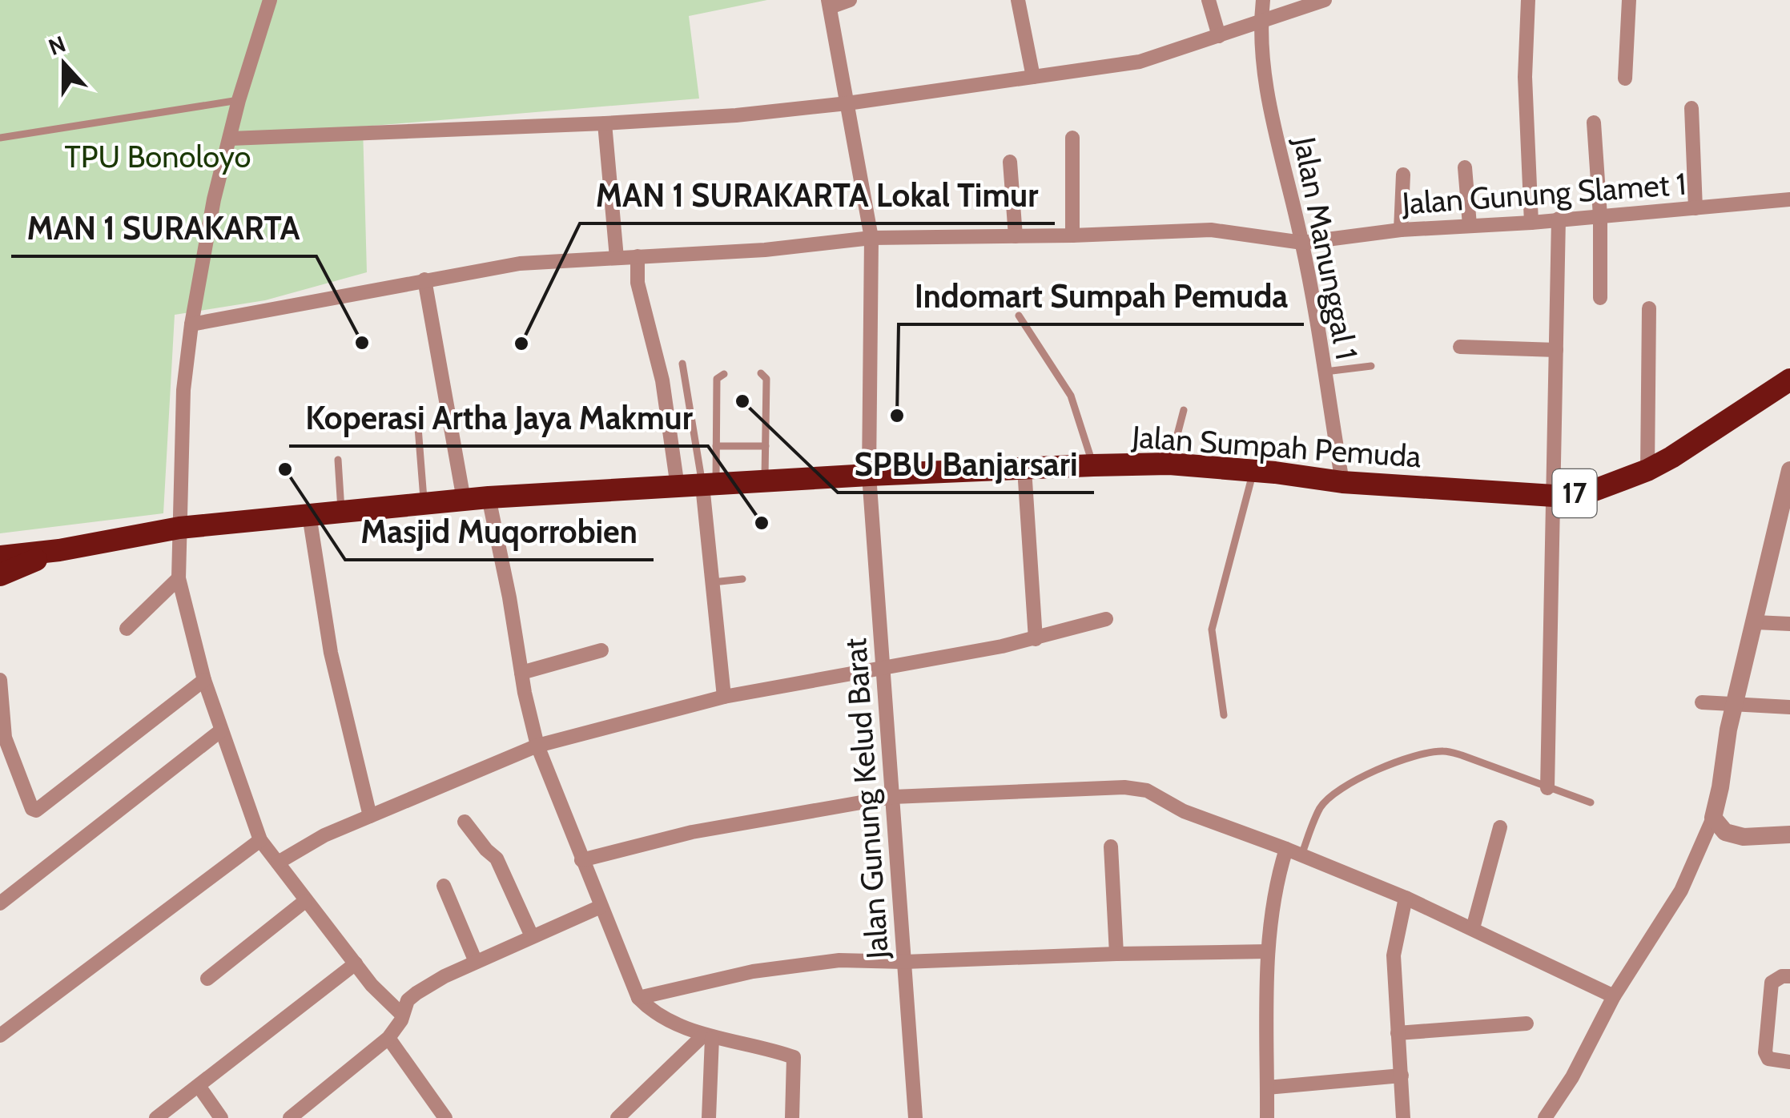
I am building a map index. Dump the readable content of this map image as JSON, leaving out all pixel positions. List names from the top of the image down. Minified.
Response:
{"streets":{"highway":["Jalan Sumpah Pemuda","17"],"street":["Jalan Gunung Slamet 1","Jalan Manunggal 1","Jalan Gunung Kelud Barat"]},"crossings":[["Jalan Gunung Slamet 1","Jalan Manunggal 1"],["Jalan Gunung Slamet 1","Jalan Gunung Kelud Barat"],["Jalan Manunggal 1","Jalan Sumpah Pemuda"],["Jalan Sumpah Pemuda","Jalan Gunung Kelud Barat"]],"parks":["TPU Bonoloyo"],"places":["MAN 1 SURAKARTA","MAN 1 SURAKARTA Lokal Timur","SPBU Banjarsari","Indomart Sumpah Pemuda","Masjid Muqorrobien","Koperasi Artha Jaya Makmur"],"north":"top"}
